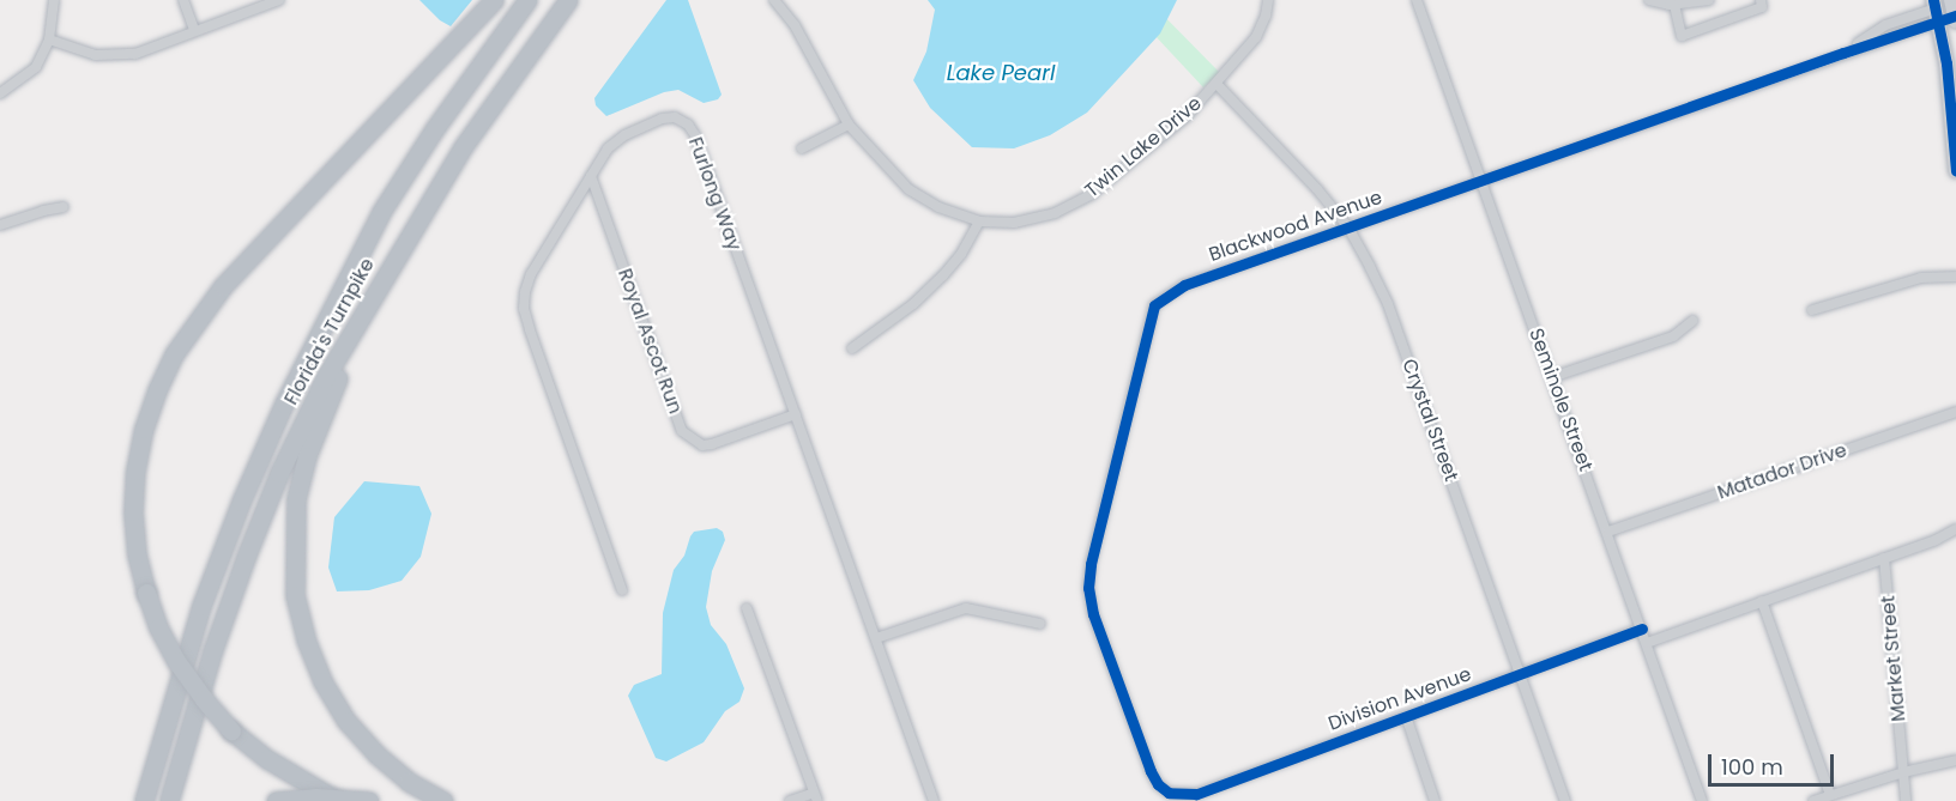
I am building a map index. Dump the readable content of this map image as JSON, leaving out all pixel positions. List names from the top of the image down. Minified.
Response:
{"streets":{"highway":["Florida's Turnpike"],"street":["Twin Lake Drive","Furlong Way","Blackwood Avenue","Royal Ascot Run","Seminole Street","Crystal Street","Matador Drive","Market Street","Division Avenue"]},"crossings":[["Twin Lake Drive","Crystal Street"],["Furlong Way","Royal Ascot Run"],["Blackwood Avenue","Seminole Street"],["Blackwood Avenue","Crystal Street"],["Blackwood Avenue","Division Avenue"],["Seminole Street","Matador Drive"],["Seminole Street","Division Avenue"],["Crystal Street","Division Avenue"]],"water":["Lake Pearl"],"scale_bar":"100 m"}
